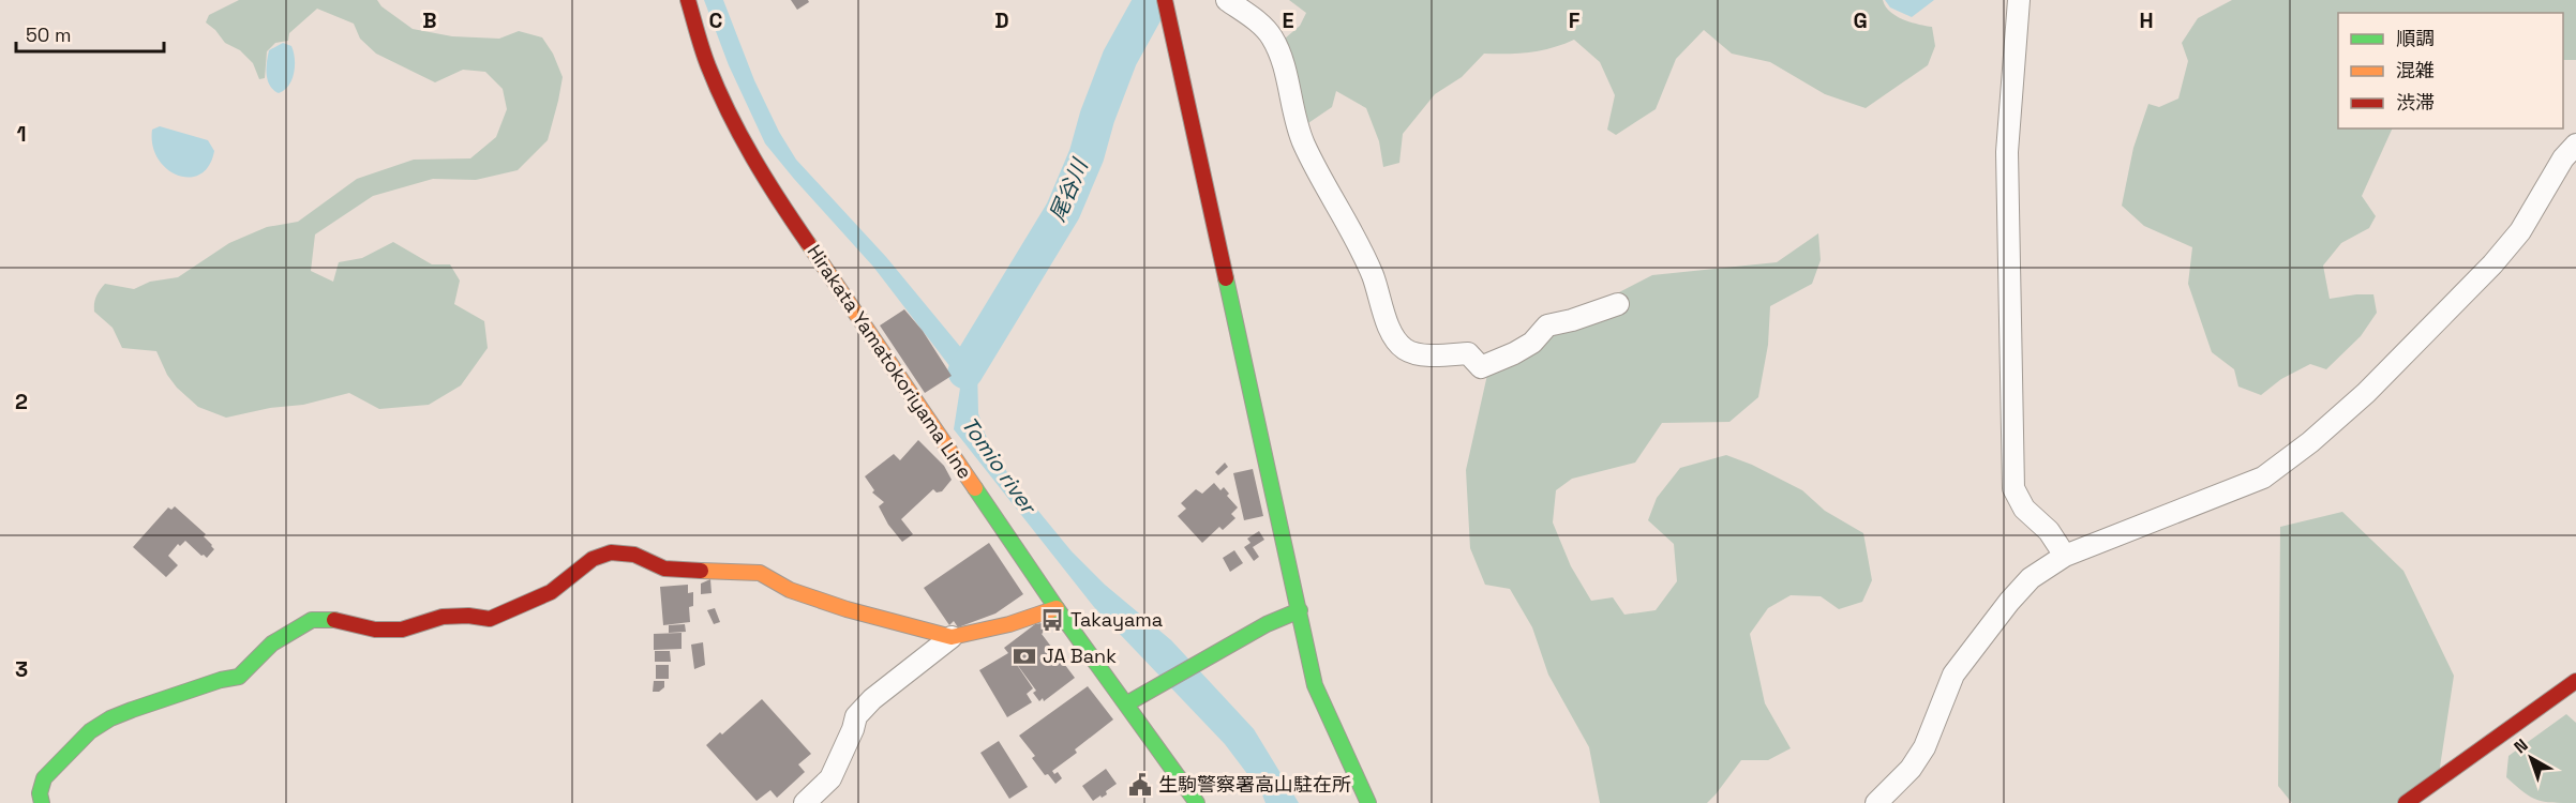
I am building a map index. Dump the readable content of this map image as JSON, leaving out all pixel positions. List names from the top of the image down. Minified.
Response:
{"streets":{"main road":["Hirakata Yamatokoriyama Line"]},"water":["尾谷川","Tomio river"],"places":{"bus stop":["Takayama"],"bank":["JA Bank"],"public building":["生駒警察署高山駐在所"]},"legend":["順調","混雑","渋滞"],"scale_bar":"50 m","north":"top left","grid":{"columns":["B","C","D","E","F","G","H"],"rows":["1","2","3"]}}
